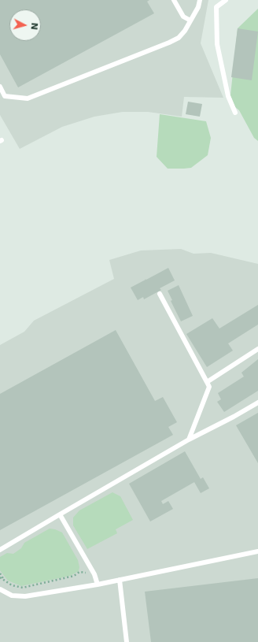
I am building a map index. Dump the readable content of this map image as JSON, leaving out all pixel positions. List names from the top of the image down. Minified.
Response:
{"north":"right"}
